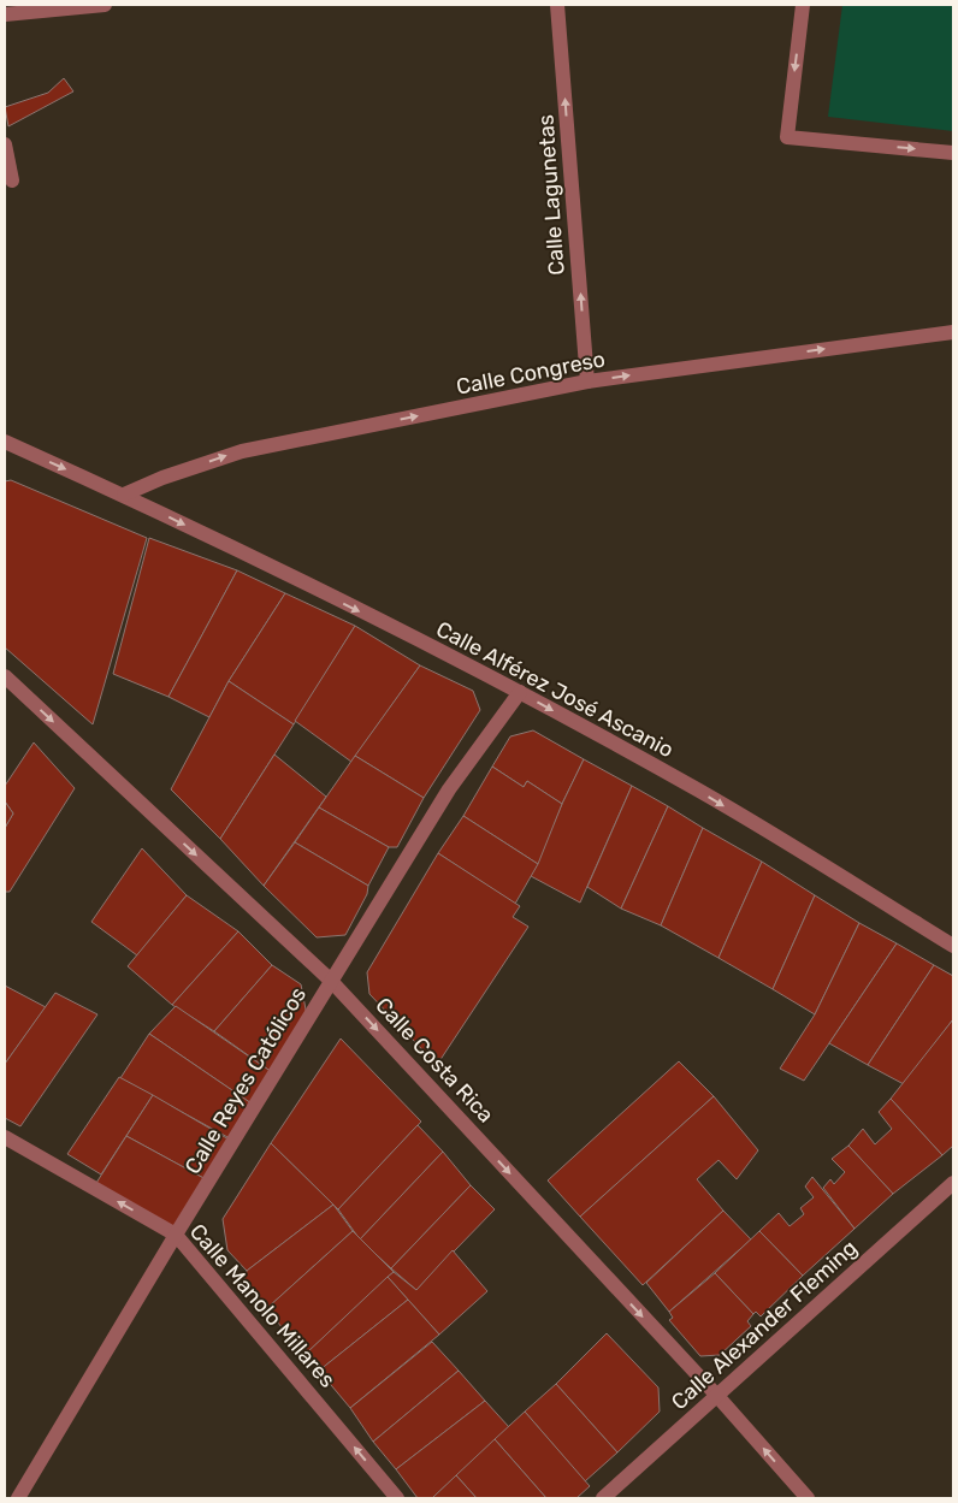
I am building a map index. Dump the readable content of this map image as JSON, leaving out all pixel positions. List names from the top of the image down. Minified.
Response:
{"streets":{"street":["Calle Lagunetas","Calle Congreso","Calle Alférez José Ascanio","Calle Costa Rica","Calle Reyes Católicos","Calle Manolo Millares","Calle Alexander Fleming"]},"crossings":[["Calle Lagunetas","Calle Congreso"],["Calle Congreso","Calle Alférez José Ascanio"],["Calle Alférez José Ascanio","Calle Reyes Católicos"],["Calle Costa Rica","Calle Reyes Católicos"],["Calle Costa Rica","Calle Alexander Fleming"],["Calle Reyes Católicos","Calle Manolo Millares"]],"one_way":["Calle Lagunetas","Calle Congreso","Calle Alférez José Ascanio","Calle Manolo Millares"]}
